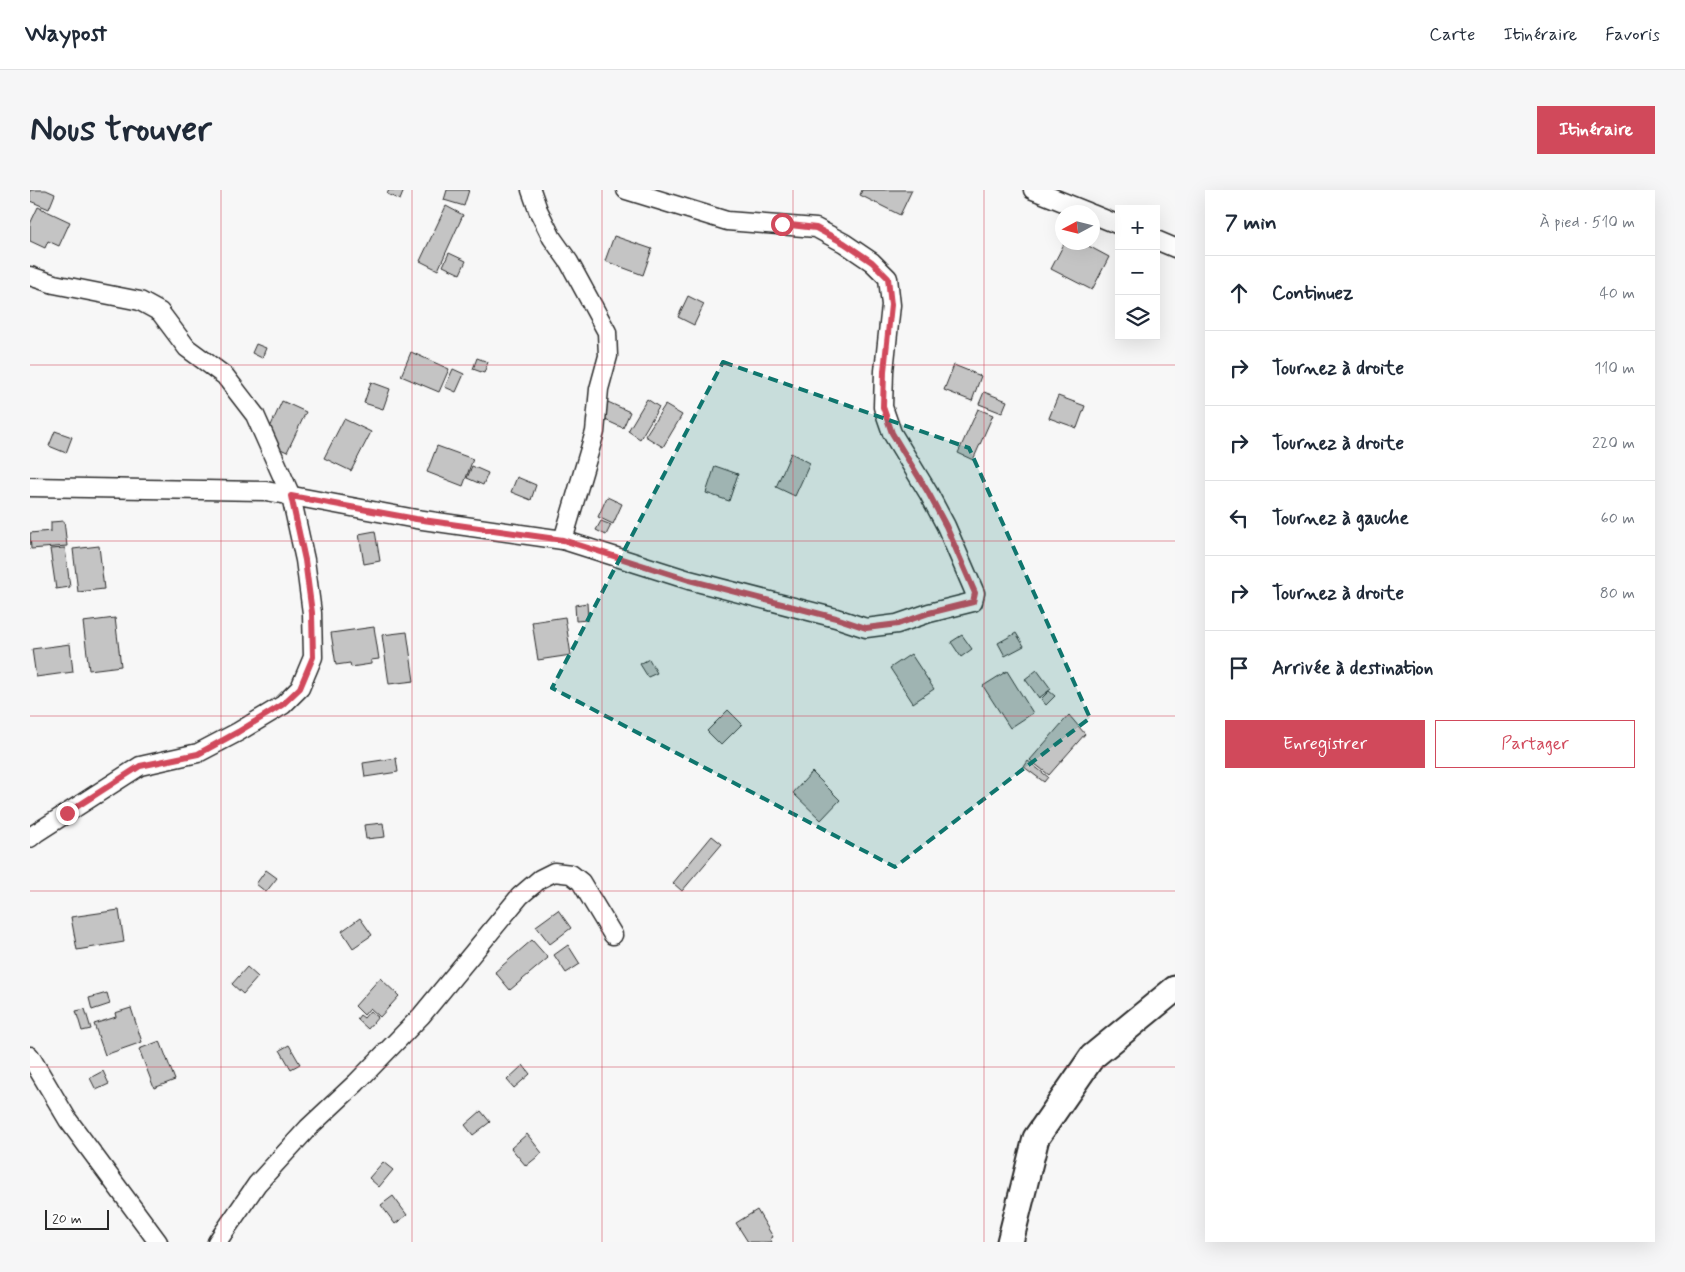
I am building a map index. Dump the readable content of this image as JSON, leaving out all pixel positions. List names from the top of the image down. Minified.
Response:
{"scale_bar":"20 m","north":"left","page":{"header":"Waypost","nav":["Carte","Itinéraire","Favoris"],"buttons":["Itinéraire",["Enregistrer","Partager"]],"title":"Nous trouver","heading":["7 min","À pied · 510 m"],"map_buttons":["+","−"],"list":[["Continuez","40 m"],["Tournez à droite","110 m"],["Tournez à droite","220 m"],["Tournez à gauche","60 m"],["Tournez à droite","80 m"],"Arrivée à destination"],"scale":"20 m"}}
